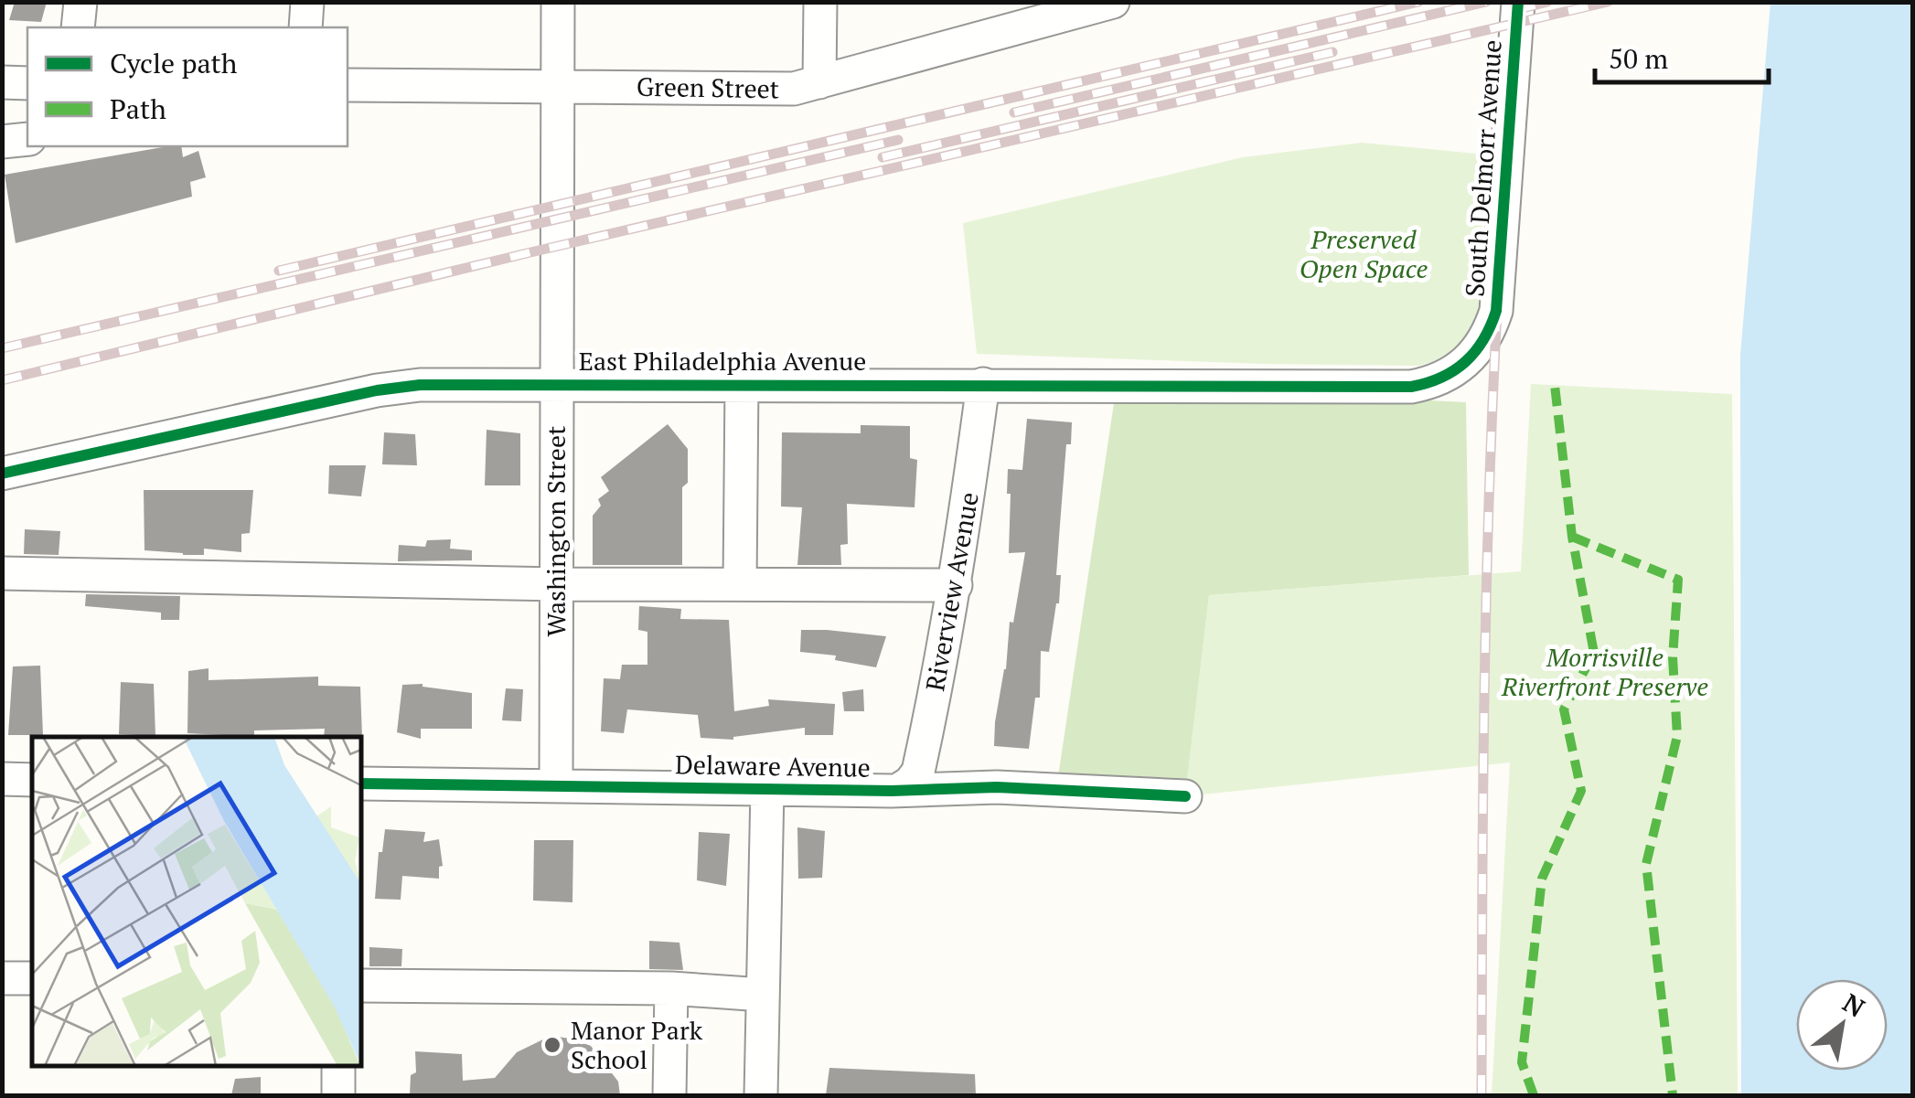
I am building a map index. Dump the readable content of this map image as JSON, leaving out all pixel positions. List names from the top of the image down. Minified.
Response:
{"streets":{"street":["Green Street","South Delmorr Avenue","East Philadelphia Avenue","Washington Street","Riverview Avenue","Delaware Avenue"]},"crossings":[["Green Street","Washington Street"],["South Delmorr Avenue","East Philadelphia Avenue"],["East Philadelphia Avenue","Washington Street"],["East Philadelphia Avenue","Riverview Avenue"],["Washington Street","Delaware Avenue"],["Riverview Avenue","Delaware Avenue"]],"parks":["Preserved Open Space","Morrisville Riverfront Preserve"],"places":["Manor Park School"],"legend":["Cycle path","Path"],"scale_bar":"50 m","north":"top right"}
